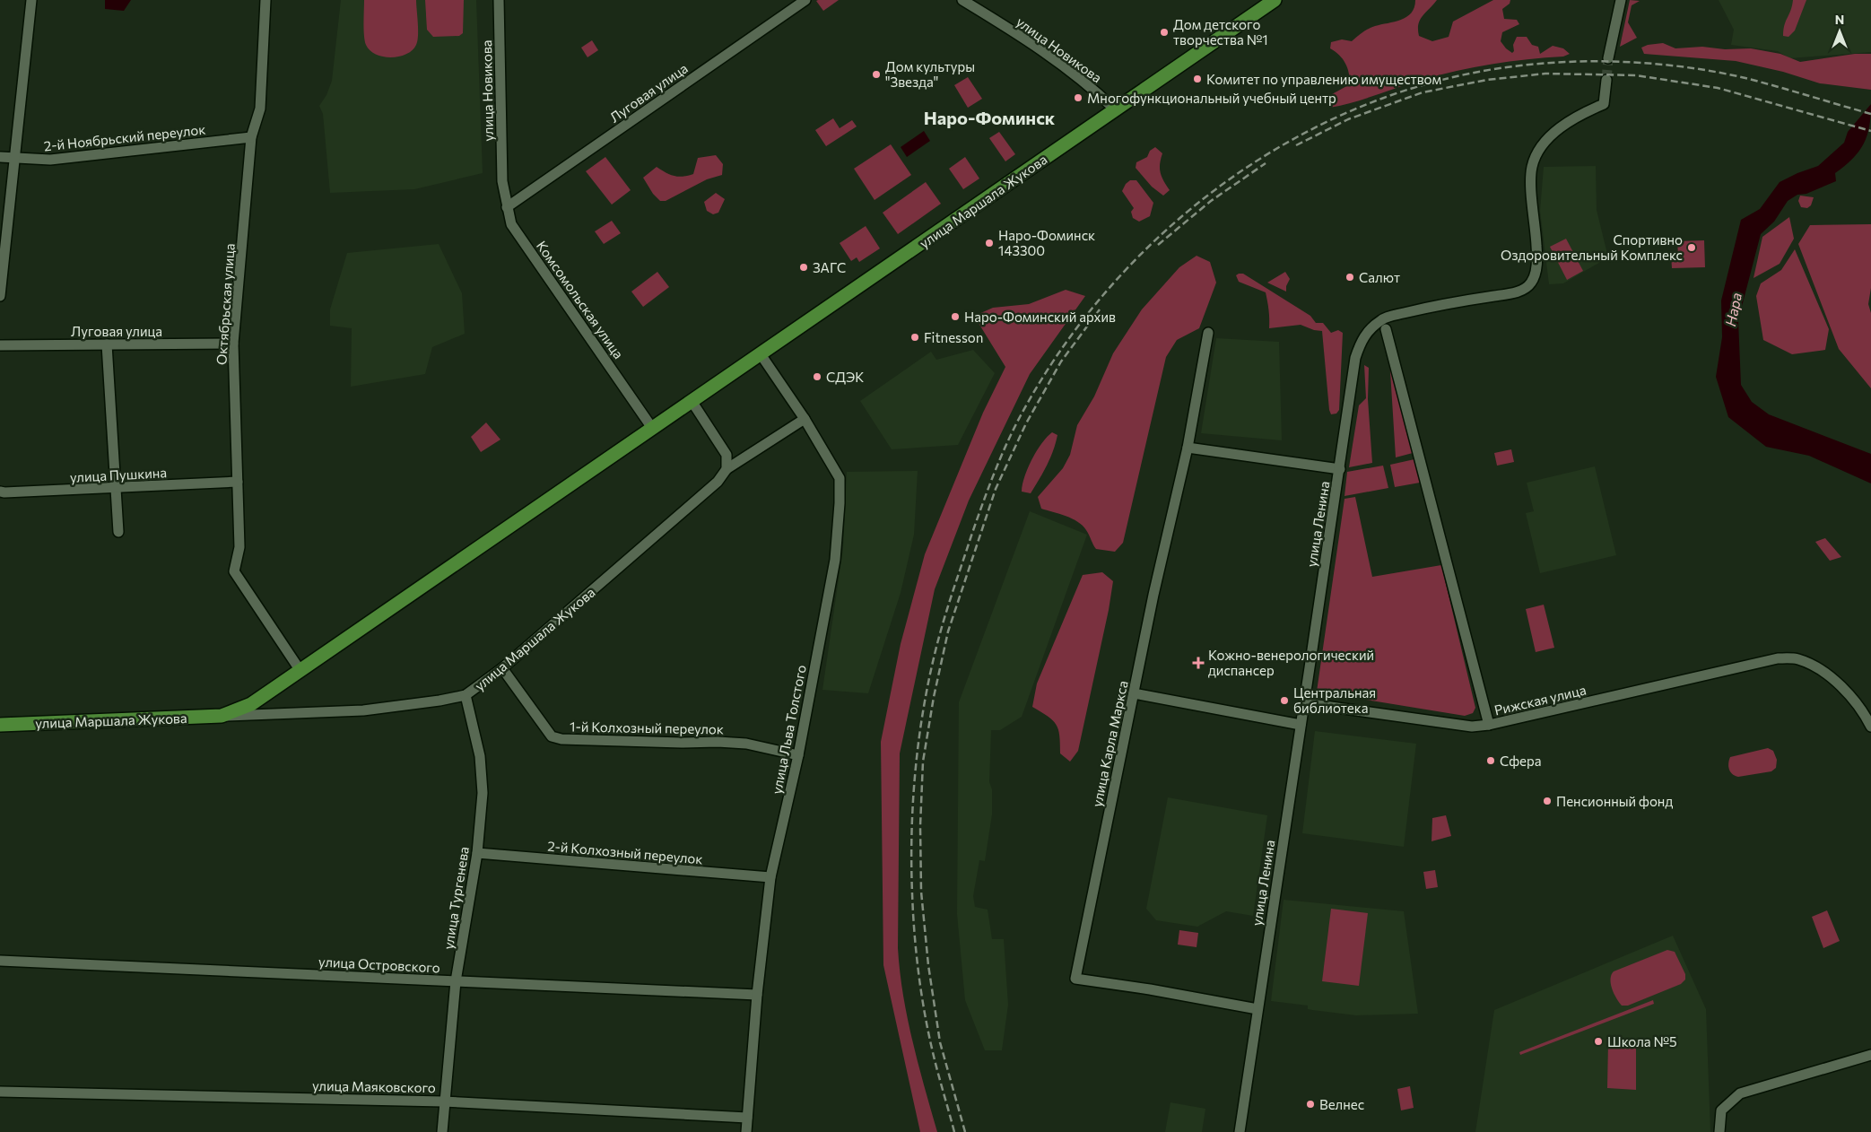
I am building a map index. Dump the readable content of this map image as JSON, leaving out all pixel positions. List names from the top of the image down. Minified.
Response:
{"streets":{"main road":["улица Маршала Жукова"],"street":["улица Новикова","Луговая улица","2-й Ноябрьский переулок","Комсомольская улица","Октябрьская улица","улица Пушкина","улица Ленина","Рижская улица","1-й Колхозный переулок","улица Льва Толстого","улица Карла Маркса","2-й Колхозный переулок","улица Тургенева","улица Островского","улица Маяковского"]},"crossings":[["улица Новикова","улица Маршала Жукова"],["улица Новикова","Комсомольская улица"],["Луговая улица","Комсомольская улица"],["Луговая улица","Октябрьская улица"],["2-й Ноябрьский переулок","Октябрьская улица"],["улица Маршала Жукова","Комсомольская улица"],["улица Маршала Жукова","Октябрьская улица"],["улица Маршала Жукова","1-й Колхозный переулок"],["улица Маршала Жукова","улица Льва Толстого"],["улица Маршала Жукова","улица Тургенева"],["Октябрьская улица","улица Пушкина"],["улица Ленина","Рижская улица"],["улица Ленина","улица Карла Маркса"],["1-й Колхозный переулок","улица Льва Толстого"],["улица Льва Толстого","2-й Колхозный переулок"],["улица Льва Толстого","улица Островского"],["улица Льва Толстого","улица Маяковского"],["2-й Колхозный переулок","улица Тургенева"],["улица Тургенева","улица Островского"],["улица Тургенева","улица Маяковского"]],"districts":["Наро-Фоминск"],"water":["Нара"],"places":{"other":["Дом детского творчества №1","Дом культуры \"Звезда\"","Комитет по управлению имуществом","Многофункциональный учебный центр","Наро-Фоминск 143300","Спортивно Оздоровительный Комплекс","ЗАГС","Салют","Наро-Фоминский архив","Fitnesson","СДЭК","Центральная библиотека","Сфера","Пенсионный фонд","Школа №5","Велнес"],"health":["Кожно-венерологический диспансер"]},"north":"top"}
